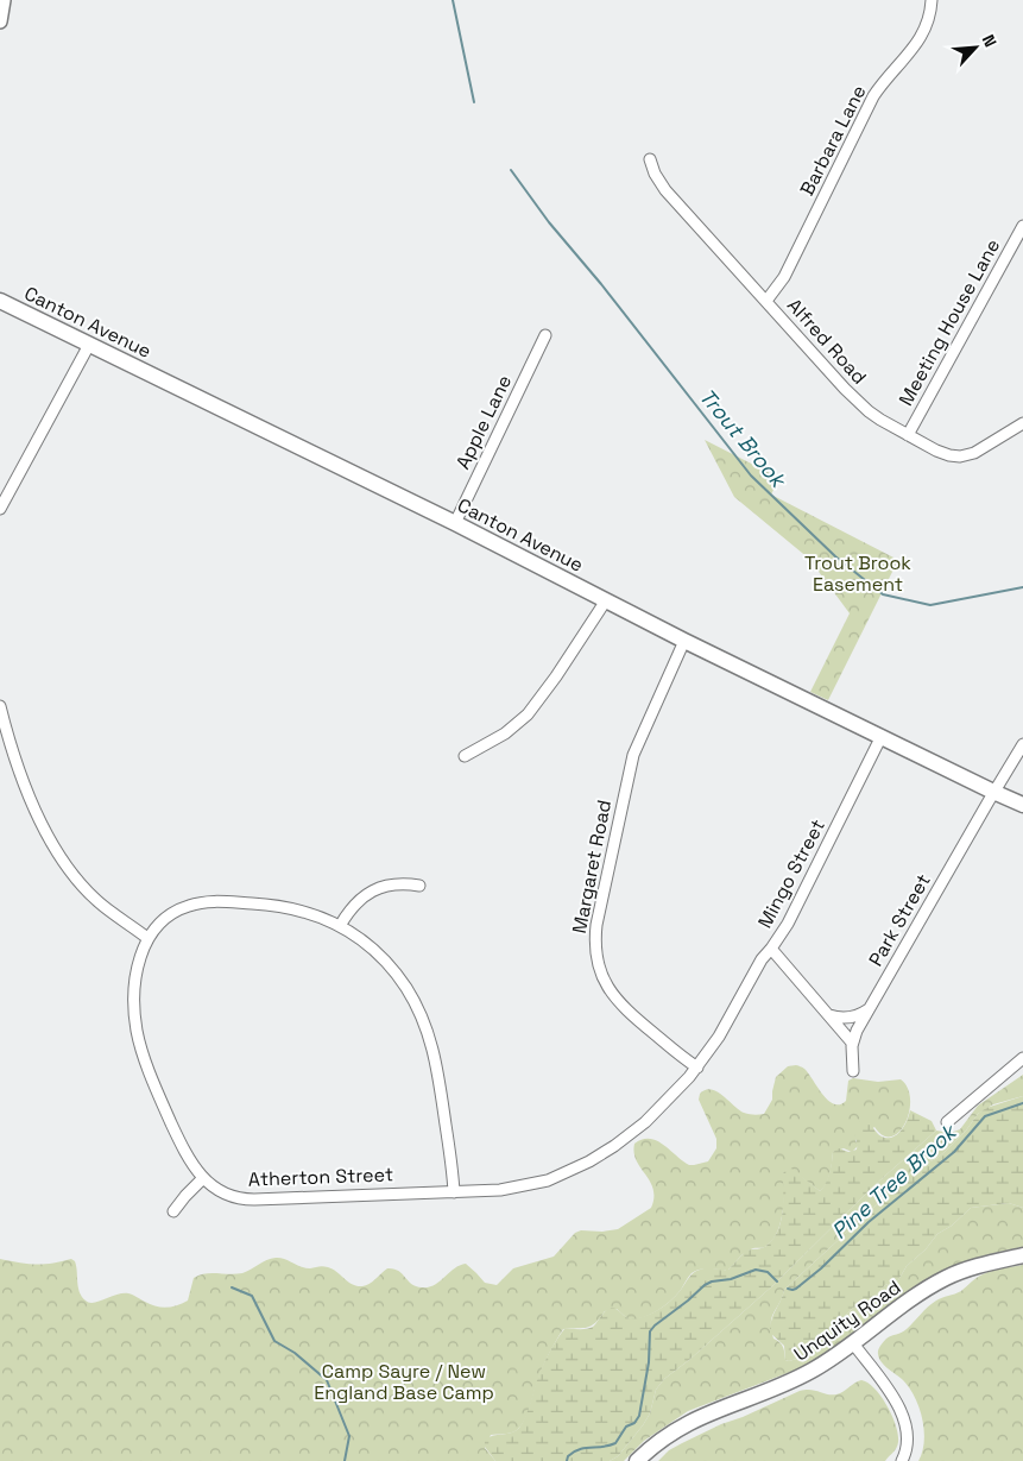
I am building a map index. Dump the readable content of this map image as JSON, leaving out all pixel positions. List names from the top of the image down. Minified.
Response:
{"streets":{"main road":["Canton Avenue","Unquity Road"],"street":["Barbara Lane","Meeting House Lane","Alfred Road","Apple Lane","Margaret Road","Mingo Street","Park Street","Atherton Street"]},"crossings":[["Barbara Lane","Alfred Road"],["Canton Avenue","Apple Lane"],["Canton Avenue","Margaret Road"],["Canton Avenue","Mingo Street"],["Canton Avenue","Park Street"],["Meeting House Lane","Alfred Road"],["Margaret Road","Atherton Street"],["Mingo Street","Park Street"],["Mingo Street","Atherton Street"]],"water":["Trout Brook","Pine Tree Brook"],"parks":["Trout Brook Easement","Camp Sayre / New England Base Camp"],"north":"top right"}
